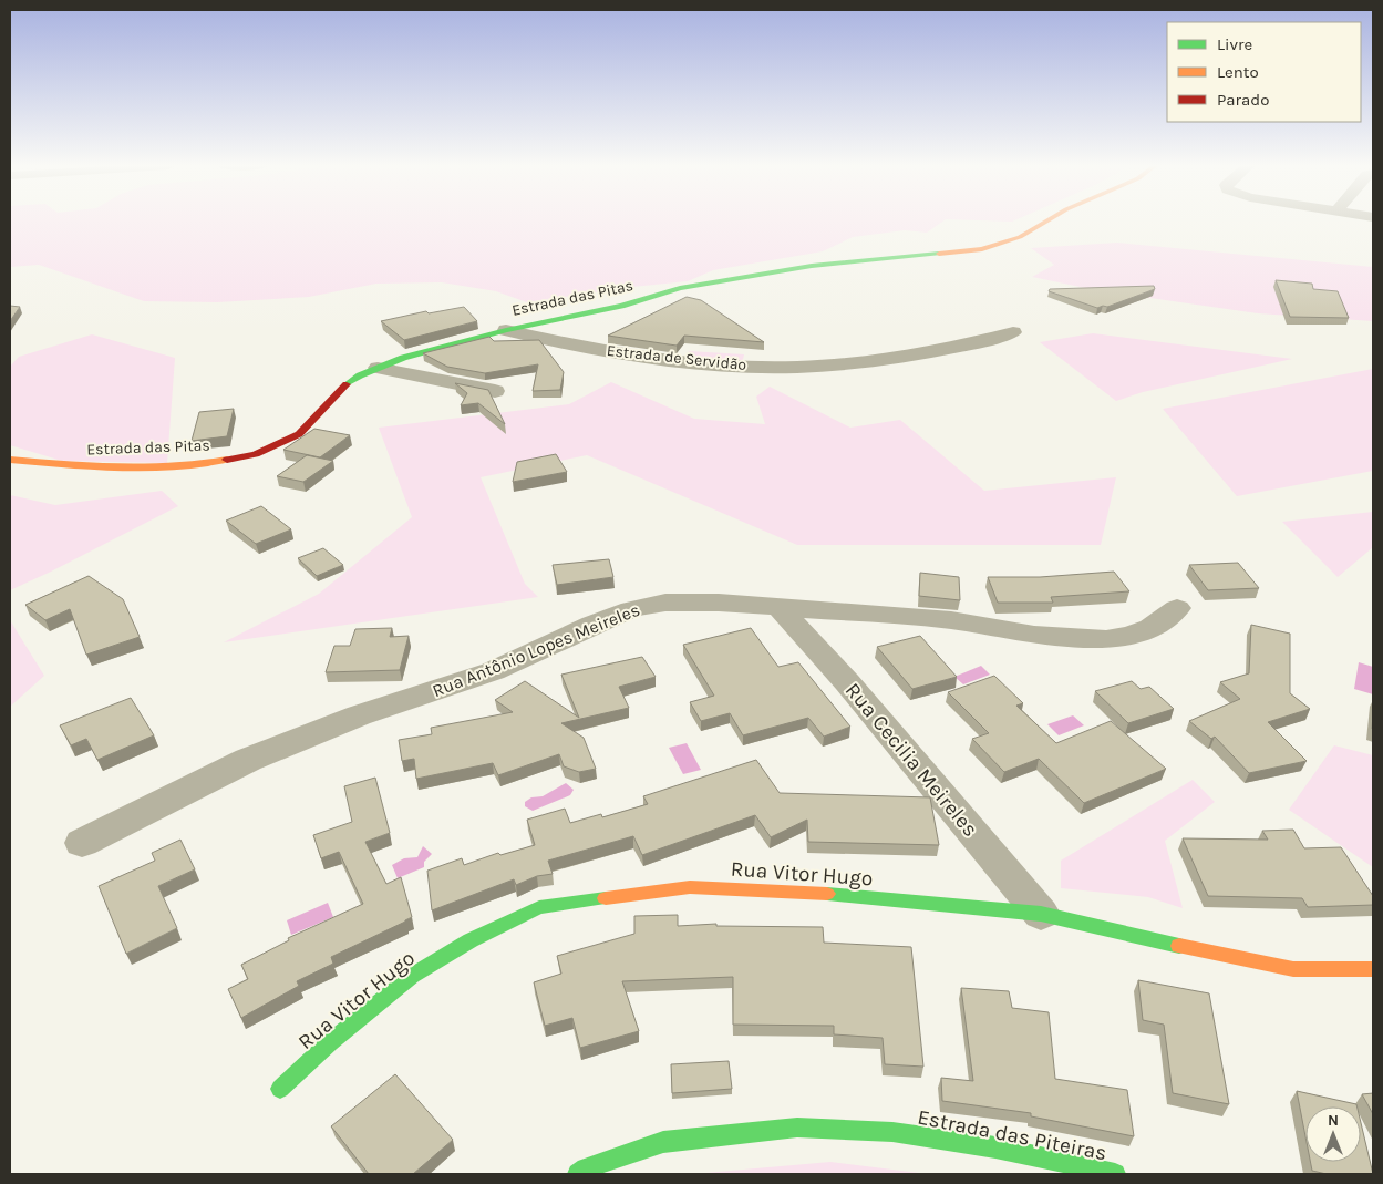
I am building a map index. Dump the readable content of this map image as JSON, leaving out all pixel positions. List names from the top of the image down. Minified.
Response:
{"streets":{"street":["Estrada das Pitas","Estrada de Servidão","Rua Antônio Lopes Meireles","Rua Cecilia Meireles","Rua Vitor Hugo","Estrada das Piteiras"]},"crossings":[["Estrada das Pitas","Estrada de Servidão"],["Rua Antônio Lopes Meireles","Rua Cecilia Meireles"],["Rua Cecilia Meireles","Rua Vitor Hugo"]],"legend":["Livre","Lento","Parado"],"north":"top"}
